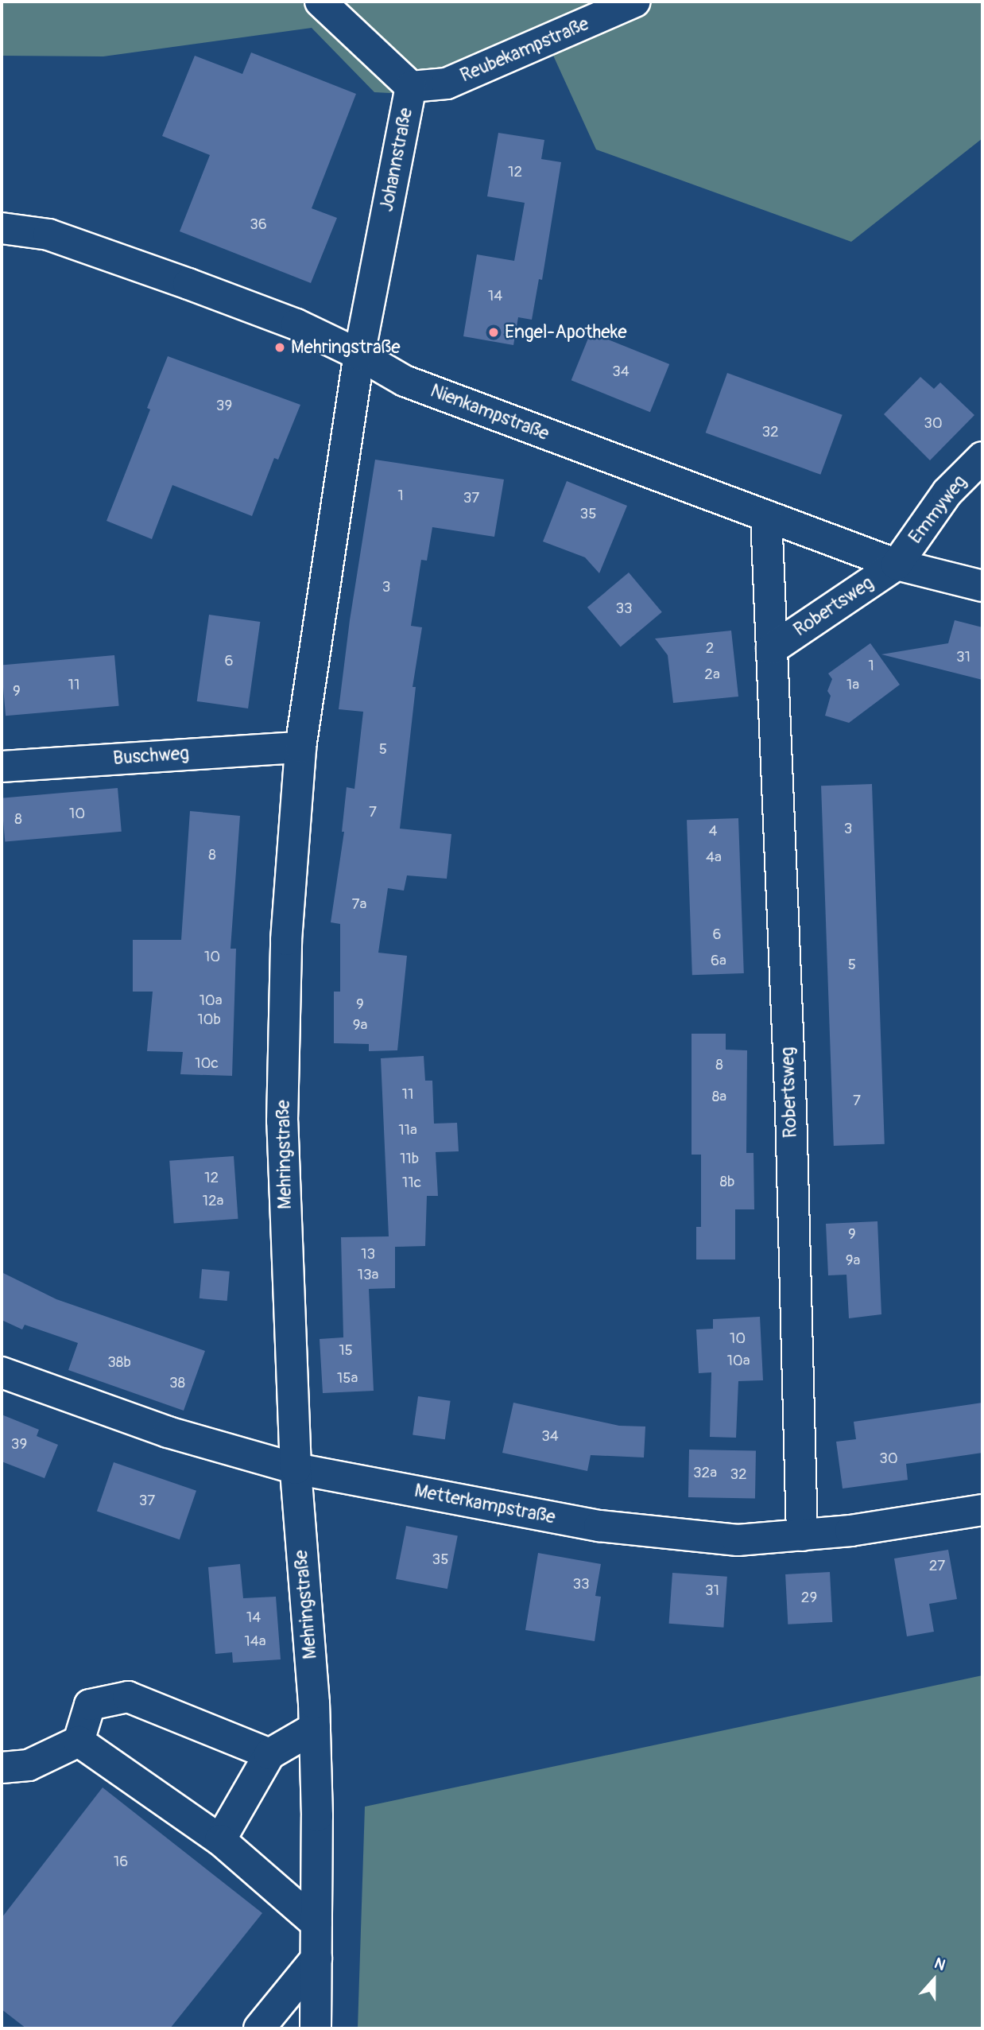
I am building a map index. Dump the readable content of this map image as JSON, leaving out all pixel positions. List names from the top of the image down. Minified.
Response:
{"streets":{"street":["Reubekampstraße","Johannstraße","Nienkampstraße","Emmyweg","Robertsweg","Buschweg","Mehringstraße","Metterkampstraße"]},"crossings":[["Reubekampstraße","Johannstraße"],["Johannstraße","Nienkampstraße"],["Johannstraße","Mehringstraße"],["Nienkampstraße","Emmyweg"],["Nienkampstraße","Robertsweg"],["Nienkampstraße","Mehringstraße"],["Emmyweg","Robertsweg"],["Robertsweg","Metterkampstraße"],["Buschweg","Mehringstraße"],["Mehringstraße","Metterkampstraße"]],"places":["Engel-Apotheke","Mehringstraße"],"house_numbers":["12","36","14","34","39","30","32","1","37","35","3","33","2","31","6","1","2a","11","1a","9","5","7","10","8","3","4","8","4a","7a","6","10","6a","5","10a","9","10b","9a","10c","8","11","8a","7","11a","11b","12","8b","11c","12a","9","13","9a","13a","10","15","10a","38b","15a","38","34","39","30","32a","32","37","35","27","33","31","29","14","14a","16"],"north":"top"}
